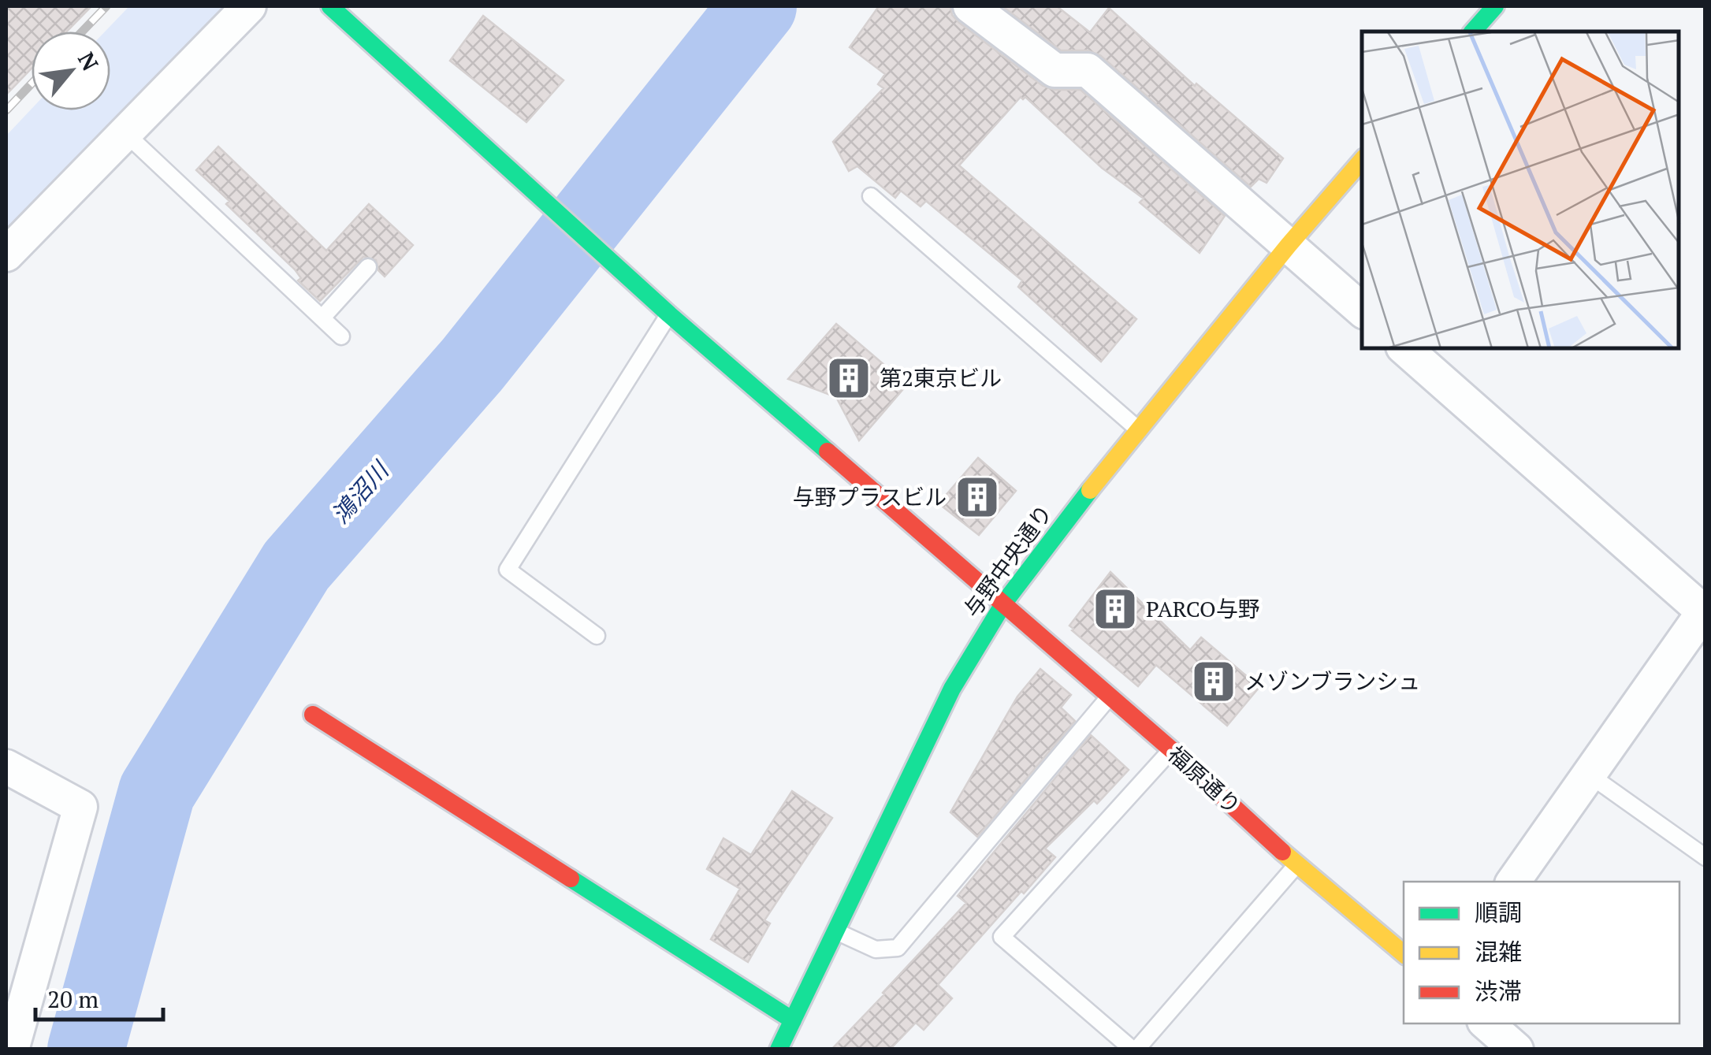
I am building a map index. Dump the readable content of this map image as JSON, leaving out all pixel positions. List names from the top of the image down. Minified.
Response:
{"streets":{"street":["与野中央通り","福原通り"]},"crossings":[["与野中央通り","福原通り"]],"water":["鴻沼川"],"places":{"building":["第2東京ビル","与野プラスビル","PARCO与野","メゾンブランシュ"]},"legend":["順調","混雑","渋滞"],"scale_bar":"20 m","north":"top right"}
